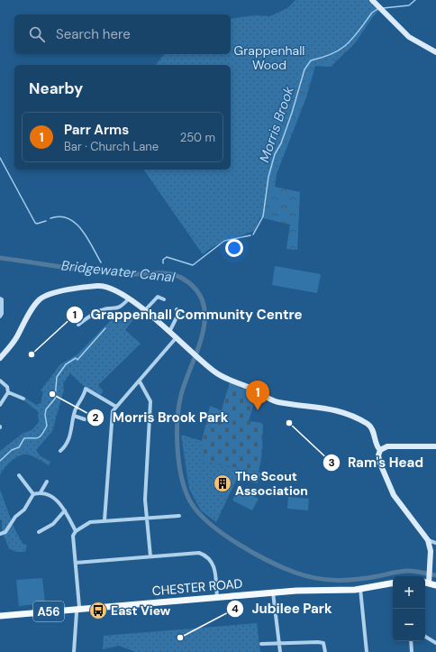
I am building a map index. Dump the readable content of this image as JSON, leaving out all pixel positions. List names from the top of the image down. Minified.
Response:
{"streets":{"main road":["CHESTER ROAD","A56"]},"water":["Morris Brook","Bridgewater Canal"],"parks":["Grappenhall Wood"],"places":{"other":["Grappenhall Community Centre","Morris Brook Park","Ram's Head","Jubilee Park"],"building":["The Scout Association"],"bus stop":["East View"]},"page":{"search":"Search here","heading":"Nearby","list":[{"mark":"1","name":"Parr Arms","note":"Bar · Church Lane","value":"250 m"}],"pins":"1","map_buttons":["+","−"]}}
